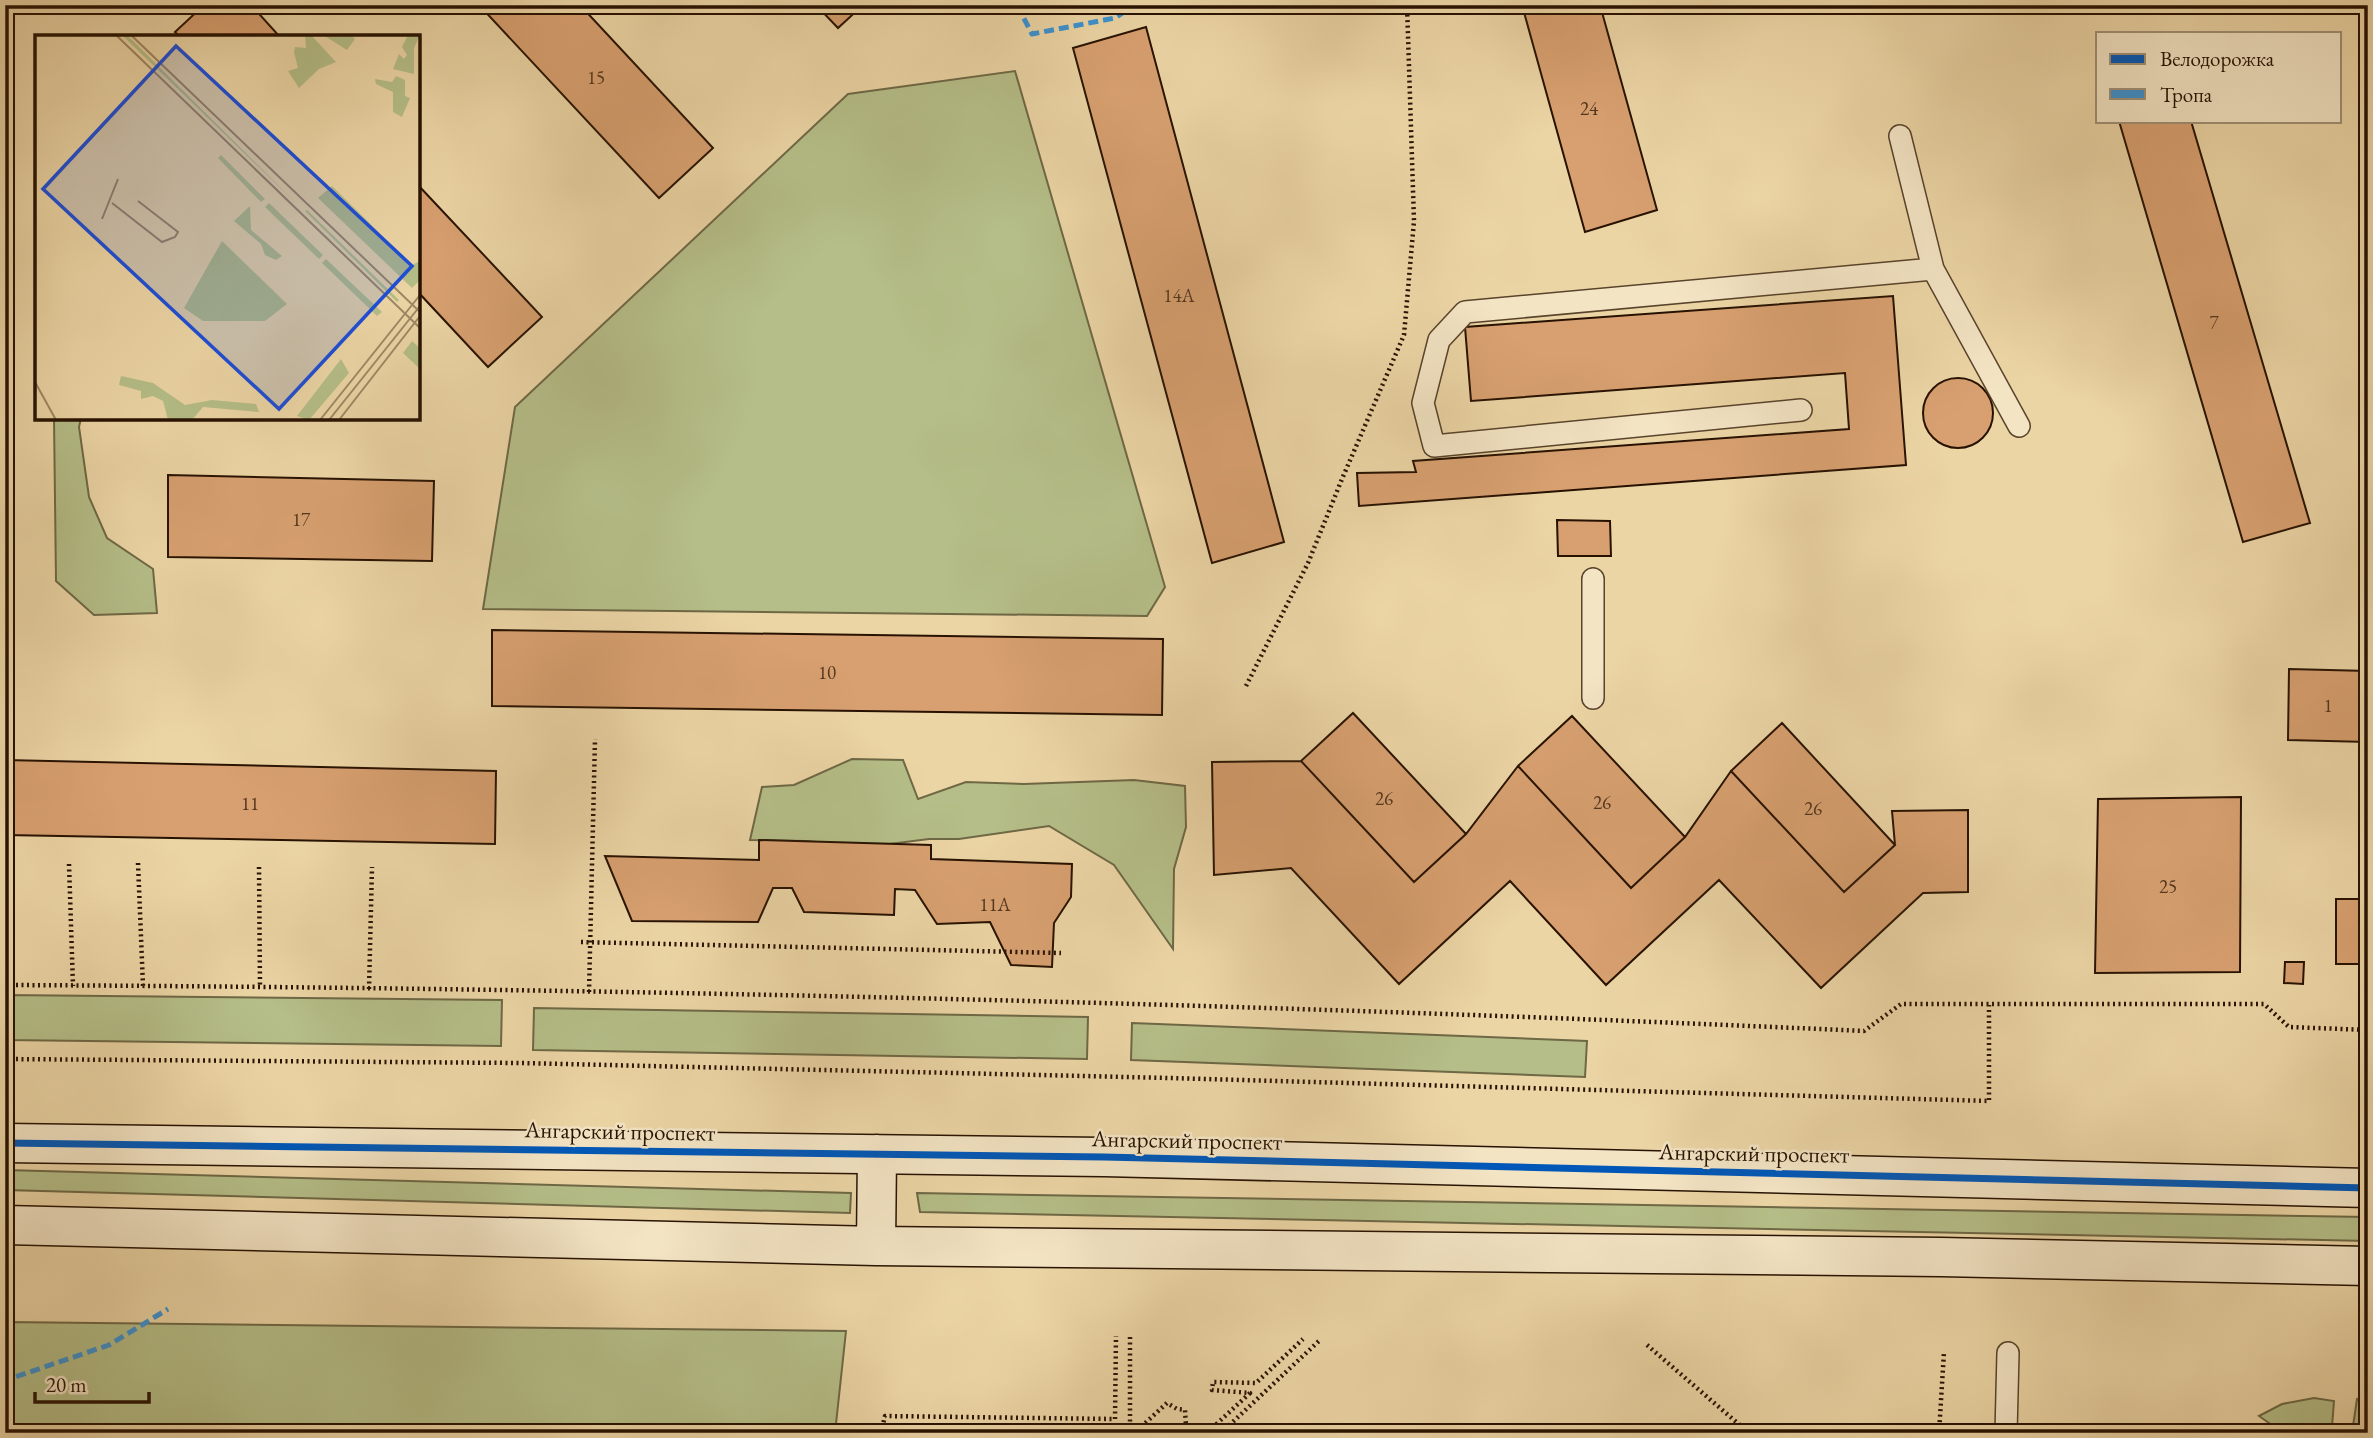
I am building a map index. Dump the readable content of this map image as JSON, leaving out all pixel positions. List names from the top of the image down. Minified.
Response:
{"streets":{"street":["Ангарский проспект"]},"house_numbers":["15","24","14А","7","17","10","1","26","26","11","26","25","11А"],"legend":["Велодорожка","Тропа"],"scale_bar":"20 m"}
